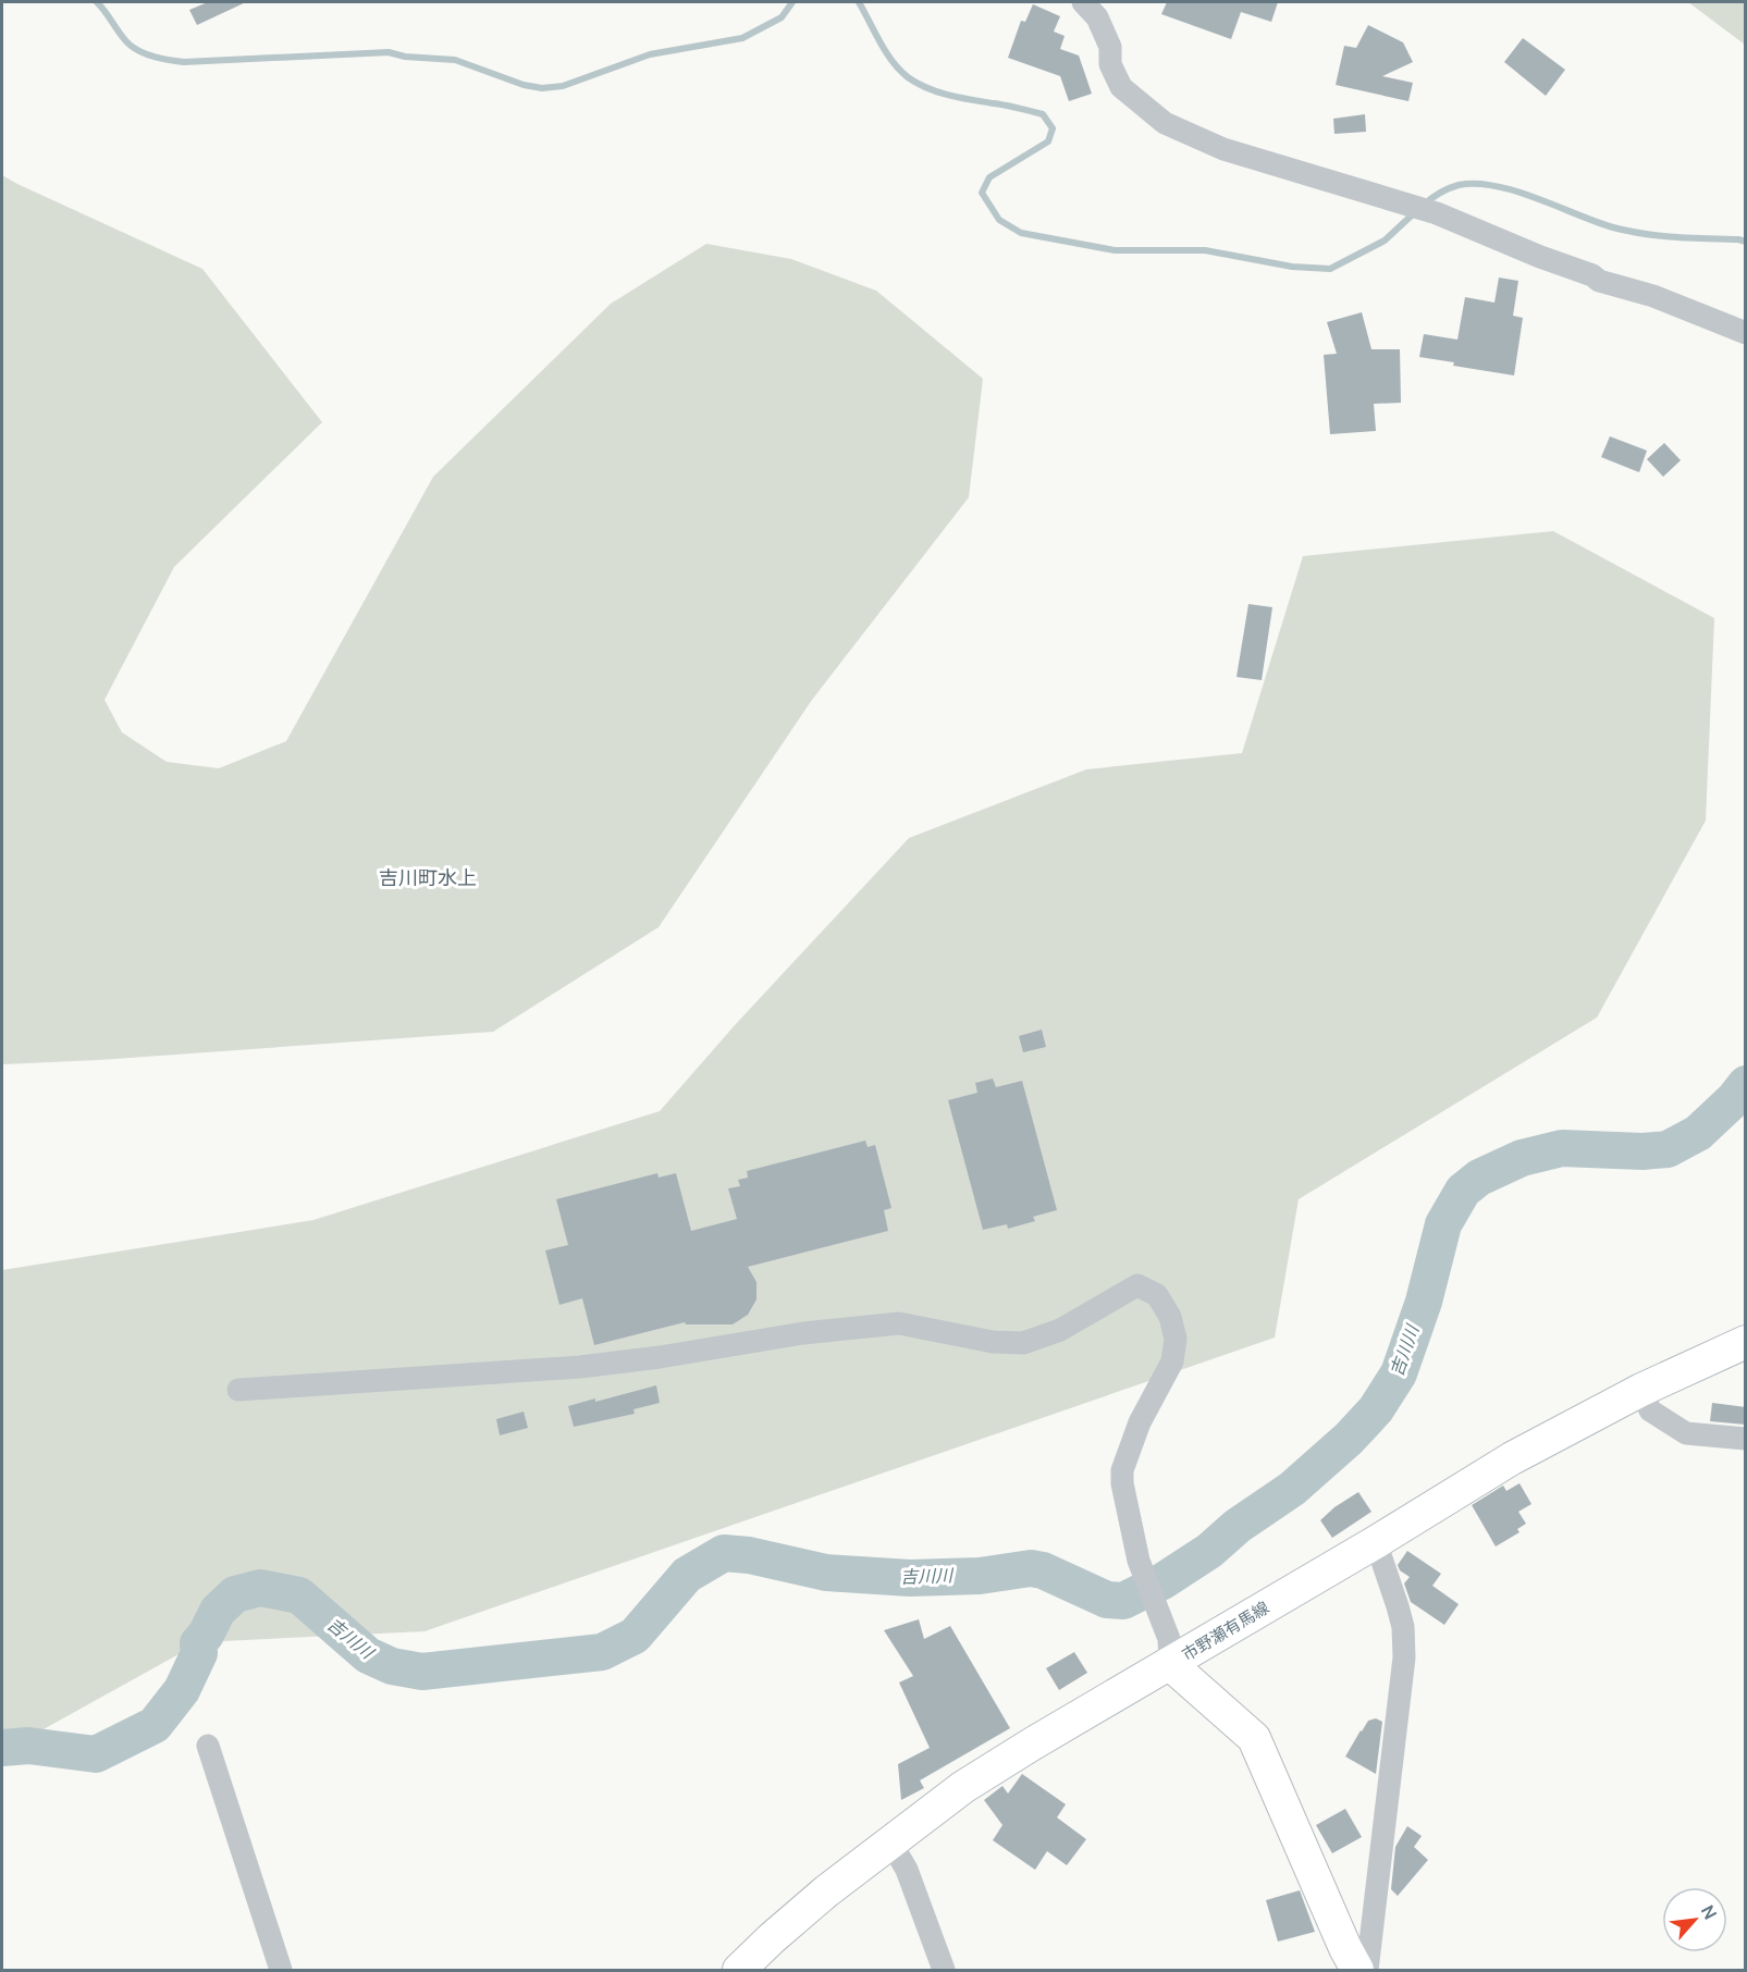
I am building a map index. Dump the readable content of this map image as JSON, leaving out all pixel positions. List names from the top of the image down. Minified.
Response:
{"streets":{"main road":["市野瀬有馬線"]},"districts":["吉川町水上"],"water":["吉川川"],"north":"top right"}
